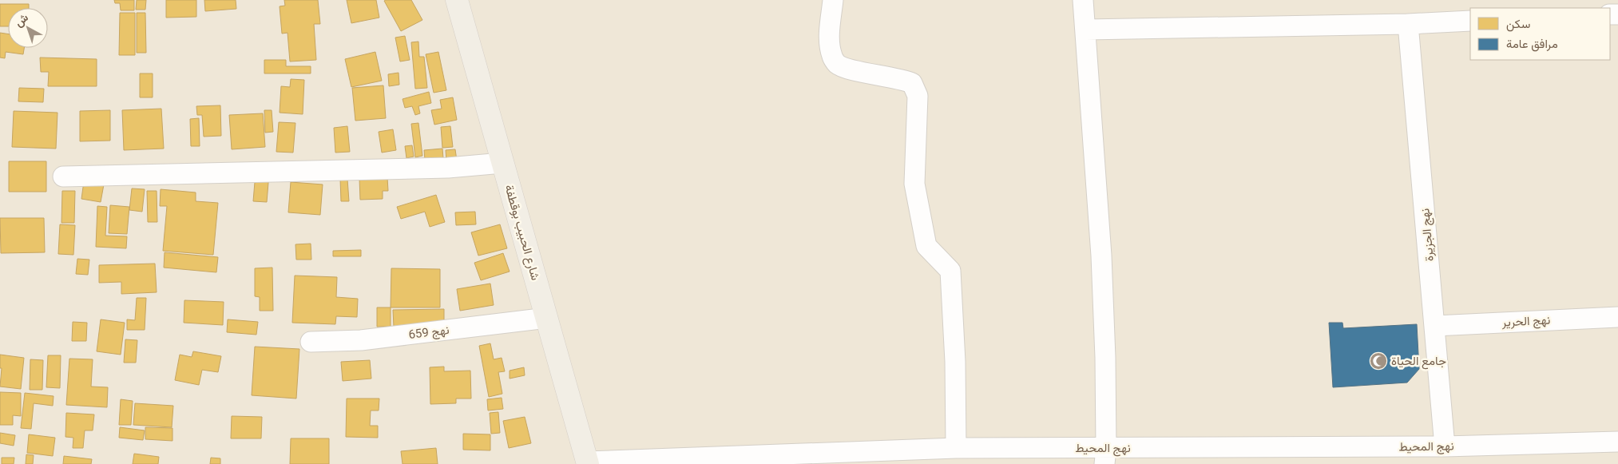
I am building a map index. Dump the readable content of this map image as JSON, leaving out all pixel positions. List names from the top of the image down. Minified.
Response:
{"streets":{"main road":["شارع الحبيب بوقطفة"],"street":["نهج الجزيرة","نهج الحرير","نهج 659","نهج المحيط"]},"crossings":[["شارع الحبيب بوقطفة","نهج 659"],["شارع الحبيب بوقطفة","نهج المحيط"],["نهج الجزيرة","نهج الحرير"],["نهج الجزيرة","نهج المحيط"]],"places":{"mosque":["جامع الحياة"]},"legend":["سكن","مرافق عامة"],"north":"top left"}
